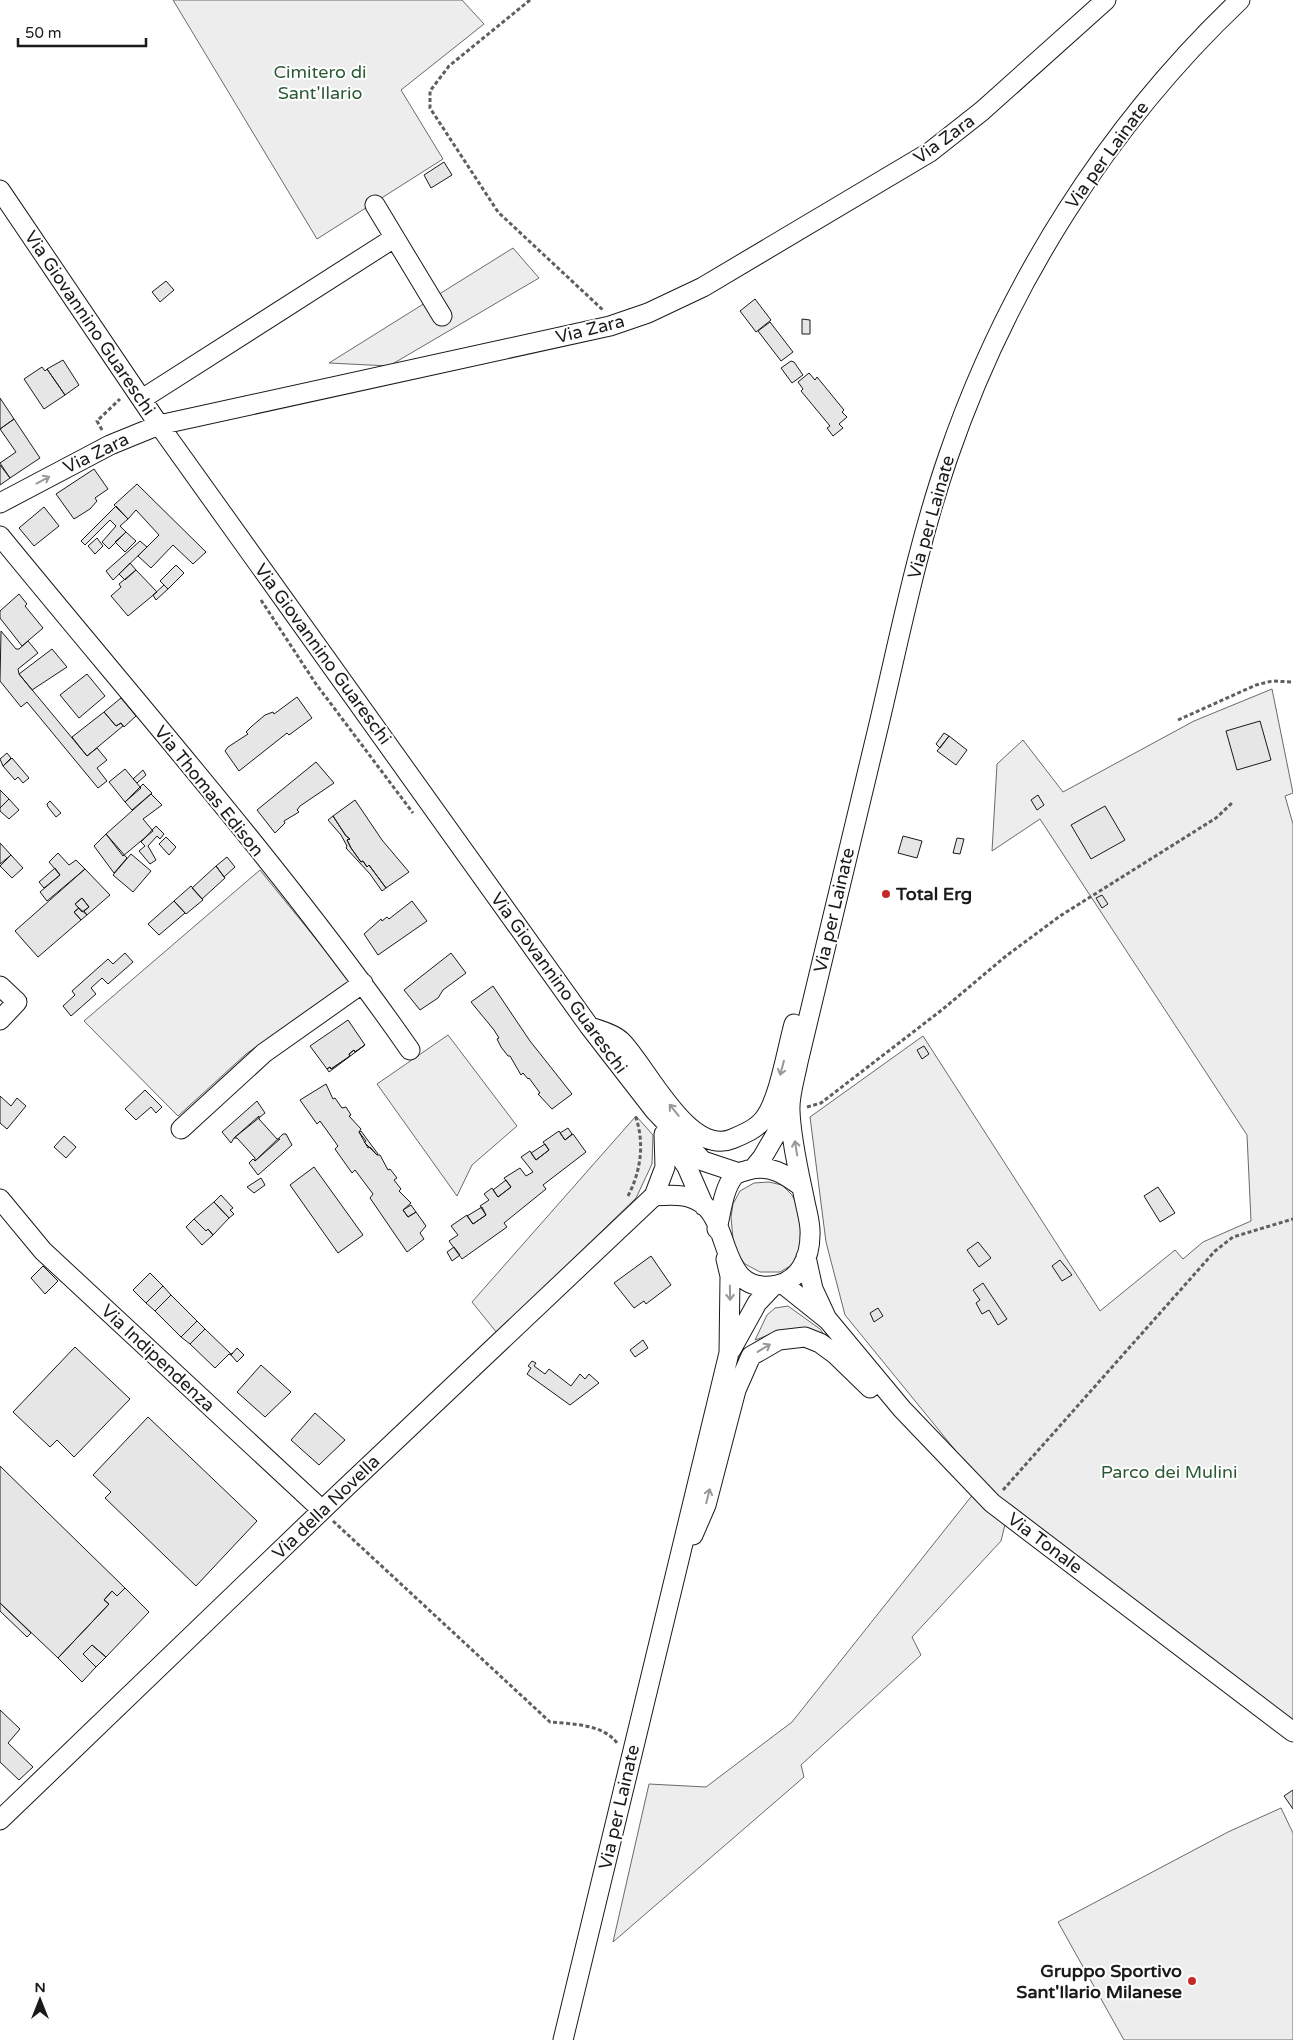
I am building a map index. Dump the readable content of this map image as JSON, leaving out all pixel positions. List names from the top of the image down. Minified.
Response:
{"streets":{"street":["Via Zara","Via per Lainate","Via Giovannino Guareschi","Via Thomas Edison","Via Indipendenza","Via della Novella","Via Tonale"]},"crossings":[["Via Zara","Via Giovannino Guareschi"],["Via per Lainate","Via della Novella"],["Via per Lainate","Via Tonale"],["Via Indipendenza","Via della Novella"]],"parks":["Cimitero di Sant'Ilario","Parco dei Mulini"],"places":["Total Erg","Gruppo Sportivo Sant'Ilario Milanese"],"scale_bar":"50 m","north":"top"}
